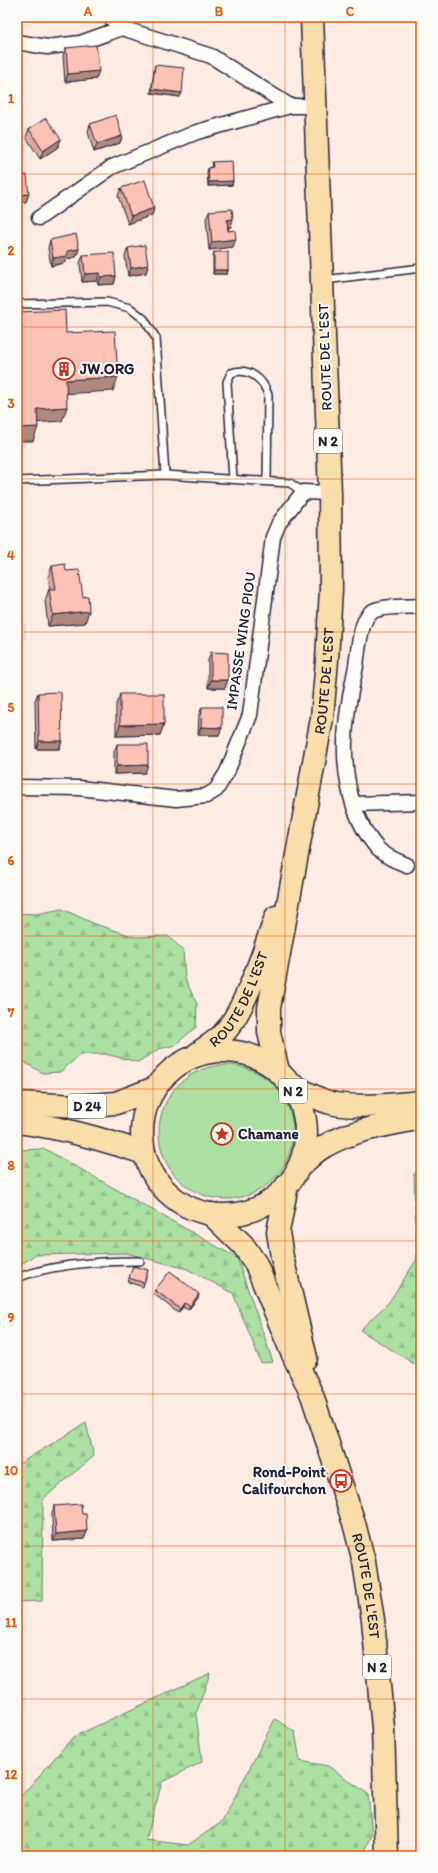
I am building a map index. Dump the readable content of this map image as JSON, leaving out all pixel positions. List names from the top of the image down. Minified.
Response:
{"streets":{"main road":["ROUTE DE L'EST","N 2","D 24"],"street":["IMPASSE WING PIOU"]},"crossings":[["ROUTE DE L'EST","N 2"],["N 2","D 24"]],"places":{"building":["JW.ORG"],"place":["Chamane"],"bus stop":["Rond-Point Califourchon"]},"grid":{"columns":["A","B","C"],"rows":["1","2","3","4","5","6","7","8","9","10","11","12"]}}
